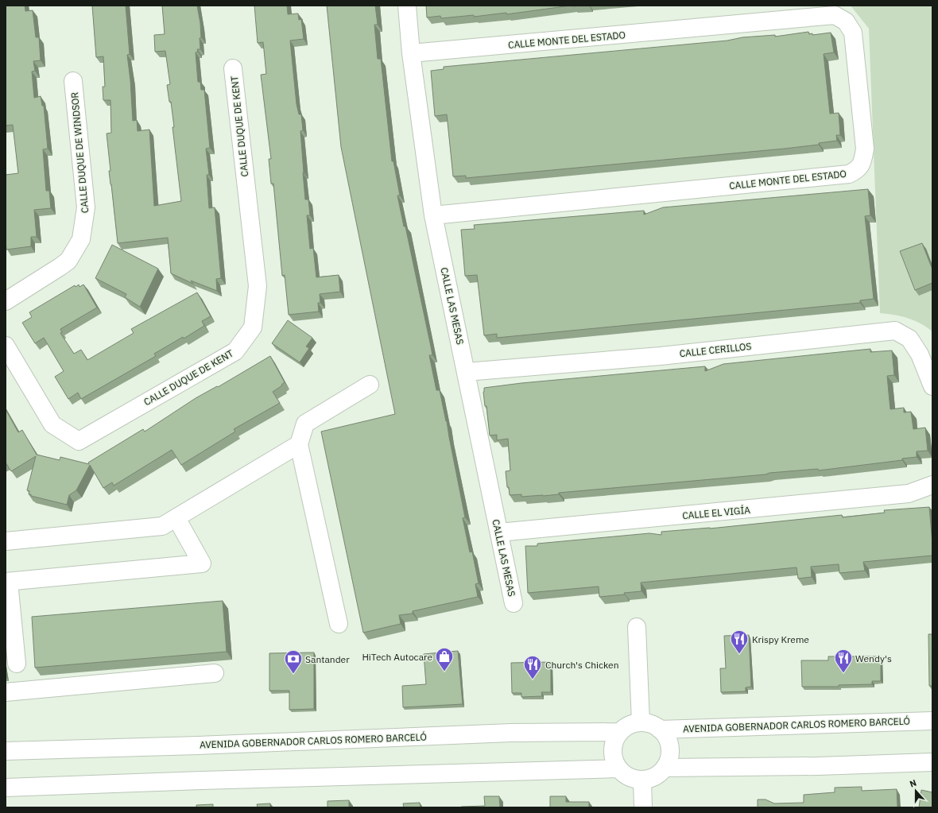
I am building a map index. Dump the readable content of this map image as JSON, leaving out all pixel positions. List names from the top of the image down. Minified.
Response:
{"streets":{"street":["CALLE MONTE DEL ESTADO","CALLE DUQUE DE KENT","CALLE DUQUE DE WINDSOR","CALLE LAS MESAS","CALLE CERILLOS","CALLE EL VIGÍA","AVENIDA GOBERNADOR CARLOS ROMERO BARCELÓ"]},"crossings":[["CALLE MONTE DEL ESTADO","CALLE LAS MESAS"],["CALLE LAS MESAS","CALLE CERILLOS"],["CALLE LAS MESAS","CALLE EL VIGÍA"]],"places":{"restaurant":["Krispy Kreme","Wendy's","Church's Chicken"],"shop":["HiTech Autocare"],"bank":["Santander"]},"north":"top"}
